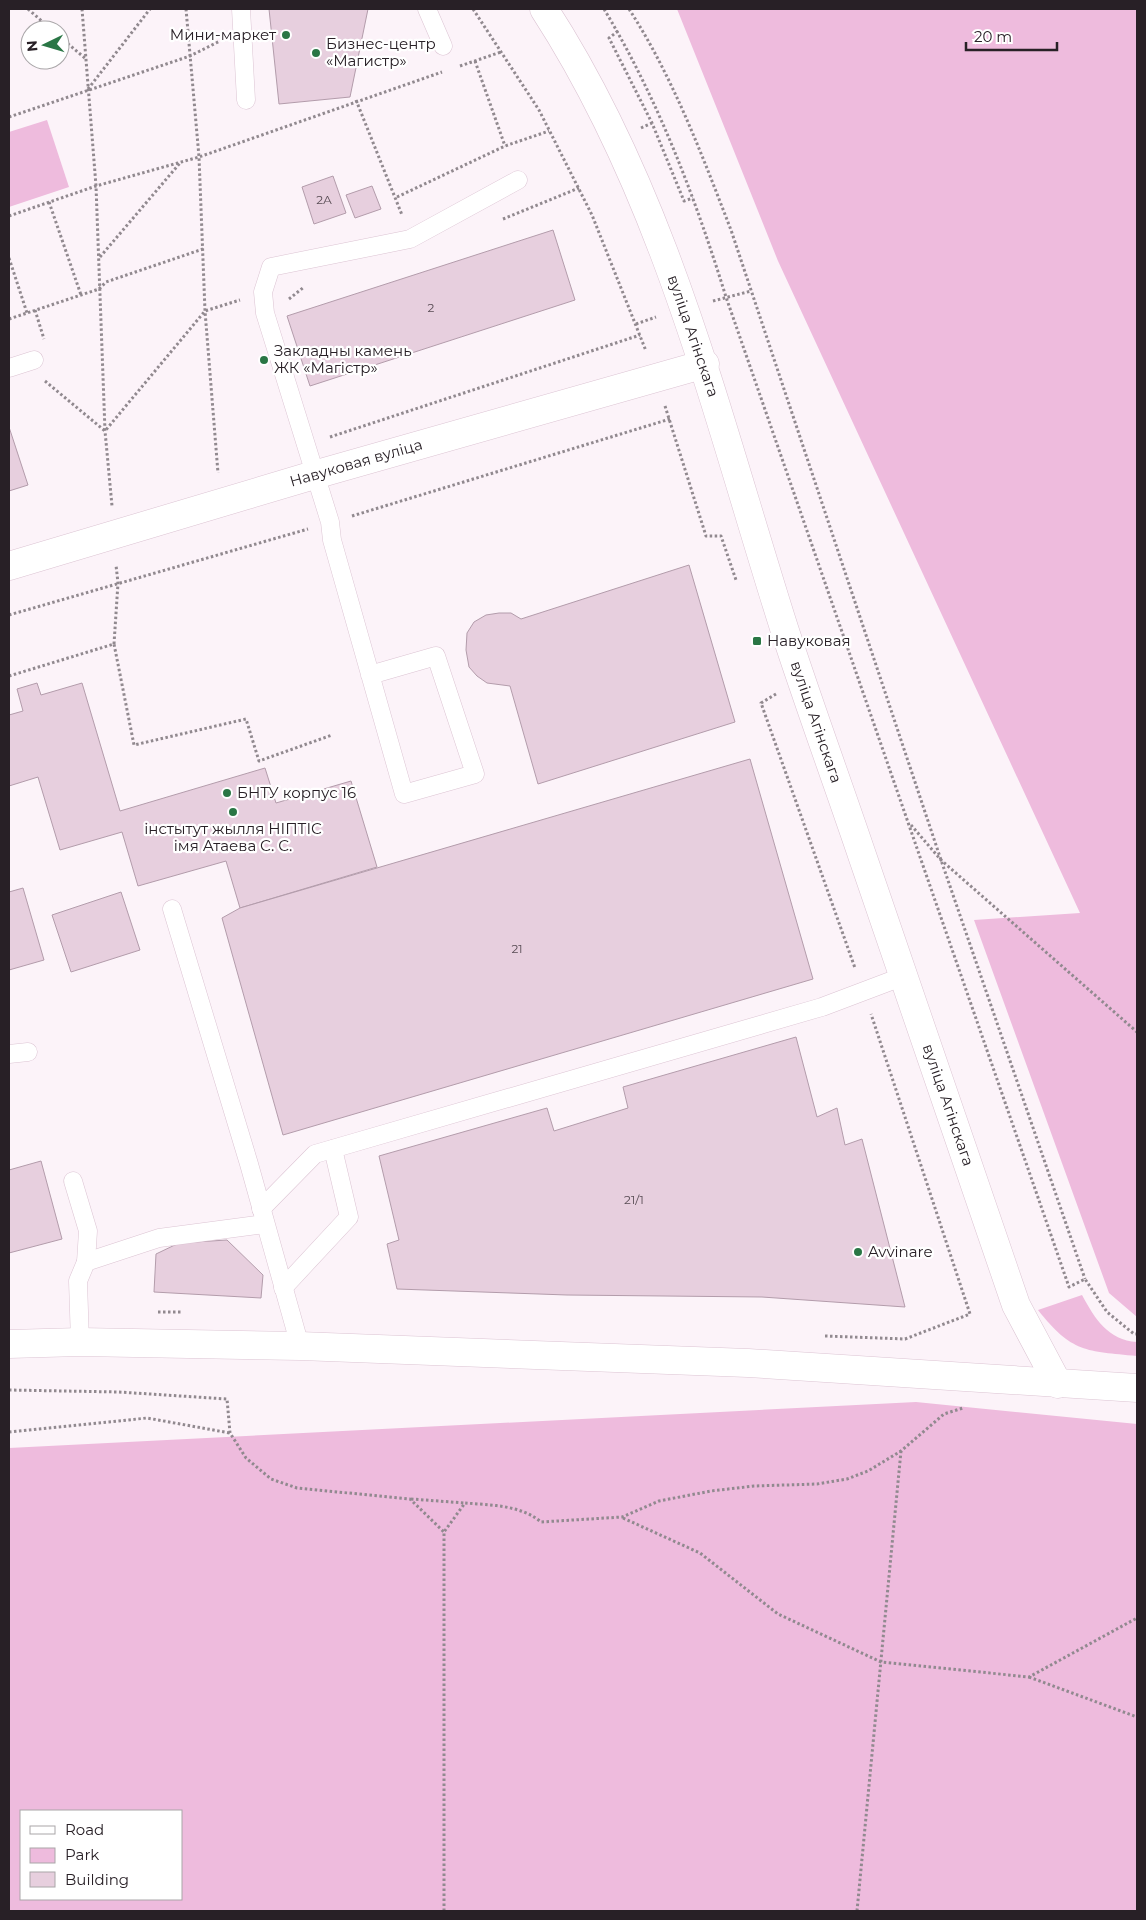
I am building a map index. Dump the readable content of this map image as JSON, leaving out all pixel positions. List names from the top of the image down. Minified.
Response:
{"streets":{"street":["вуліца Агінскага","Навуковая вуліца"]},"crossings":[["вуліца Агінскага","Навуковая вуліца"]],"places":{"other":["Мини-маркет","Бизнес-центр «Магистр»","Закладны камень ЖК «Магістр»","БНТУ корпус 16","інстытут жылля НІПТІС імя Атаева С. С.","Avvinare"],"transit":["Навуковая"]},"house_numbers":["2А","2","21","21/1"],"legend":["Road","Park","Building"],"scale_bar":"20 m","north":"left"}
